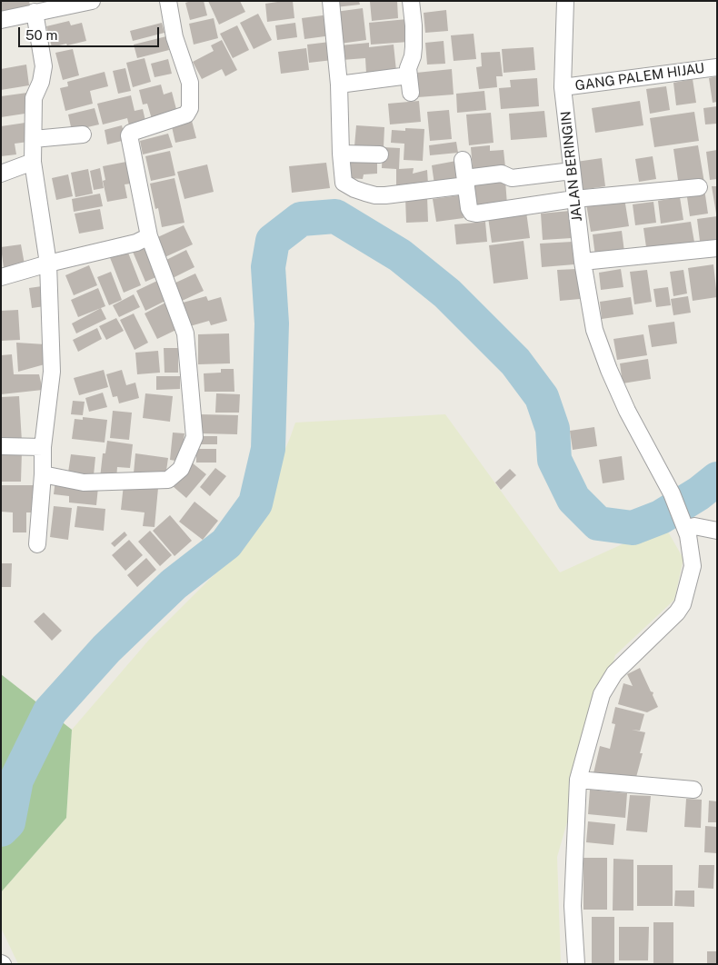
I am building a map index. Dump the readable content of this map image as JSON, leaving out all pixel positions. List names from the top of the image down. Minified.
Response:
{"streets":{"street":["GANG PALEM HIJAU","JALAN BERINGIN"]},"crossings":[["GANG PALEM HIJAU","JALAN BERINGIN"]],"scale_bar":"50 m"}
